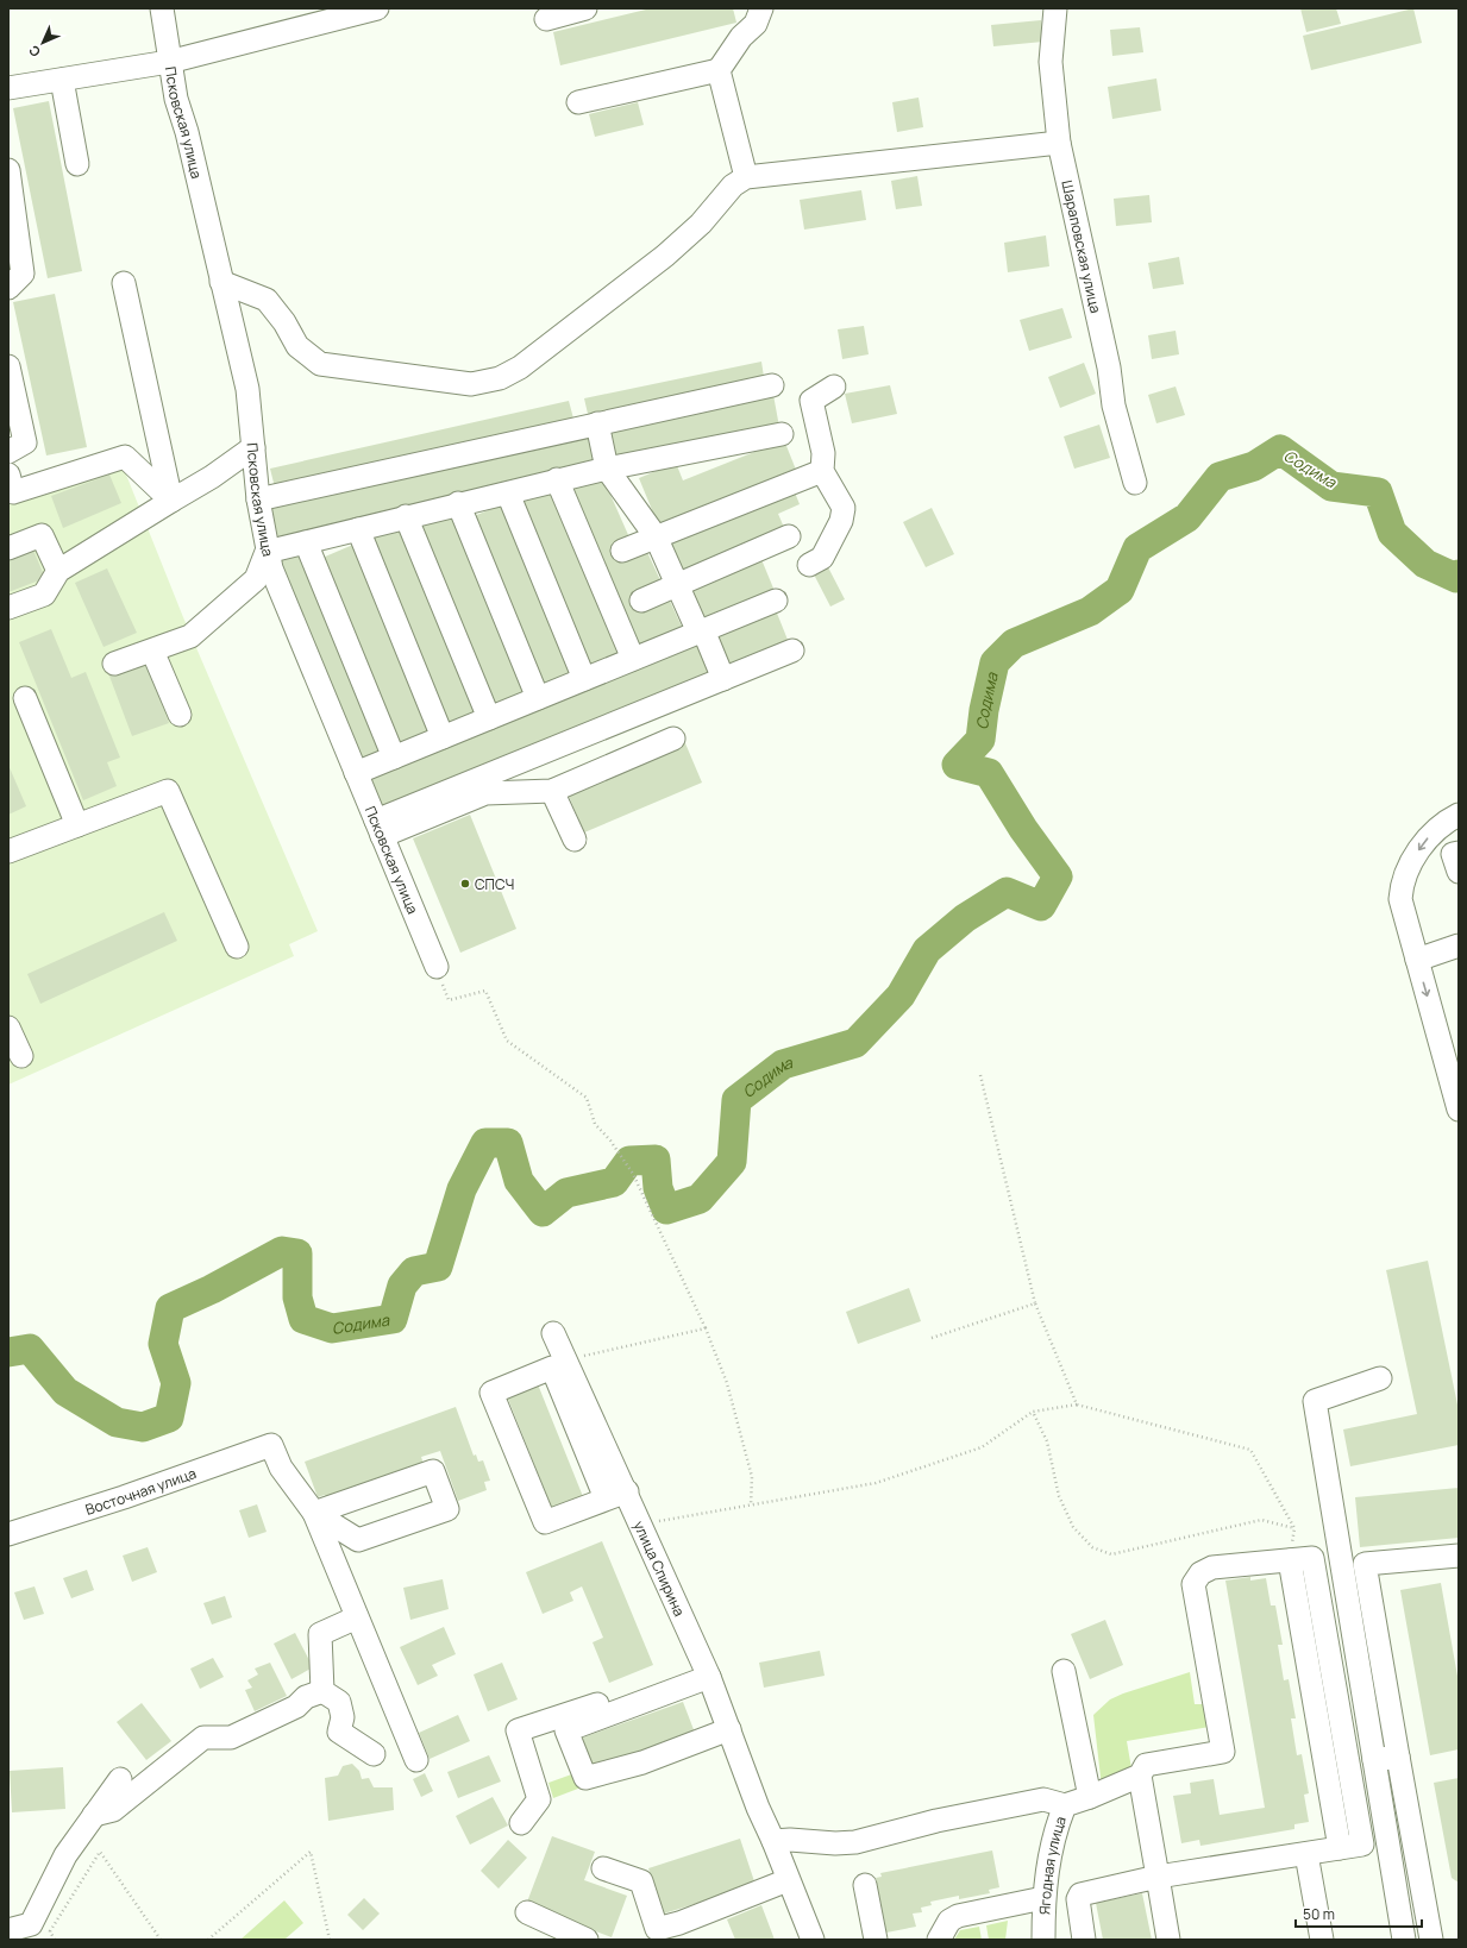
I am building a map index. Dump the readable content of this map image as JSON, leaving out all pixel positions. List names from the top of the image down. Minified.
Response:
{"streets":{"street":["Псковская улица","Шараповская улица","Восточная улица","улица Спирина","Ягодная улица"]},"water":["Содима"],"places":["СПСЧ"],"scale_bar":"50 m","north":"bottom left"}
